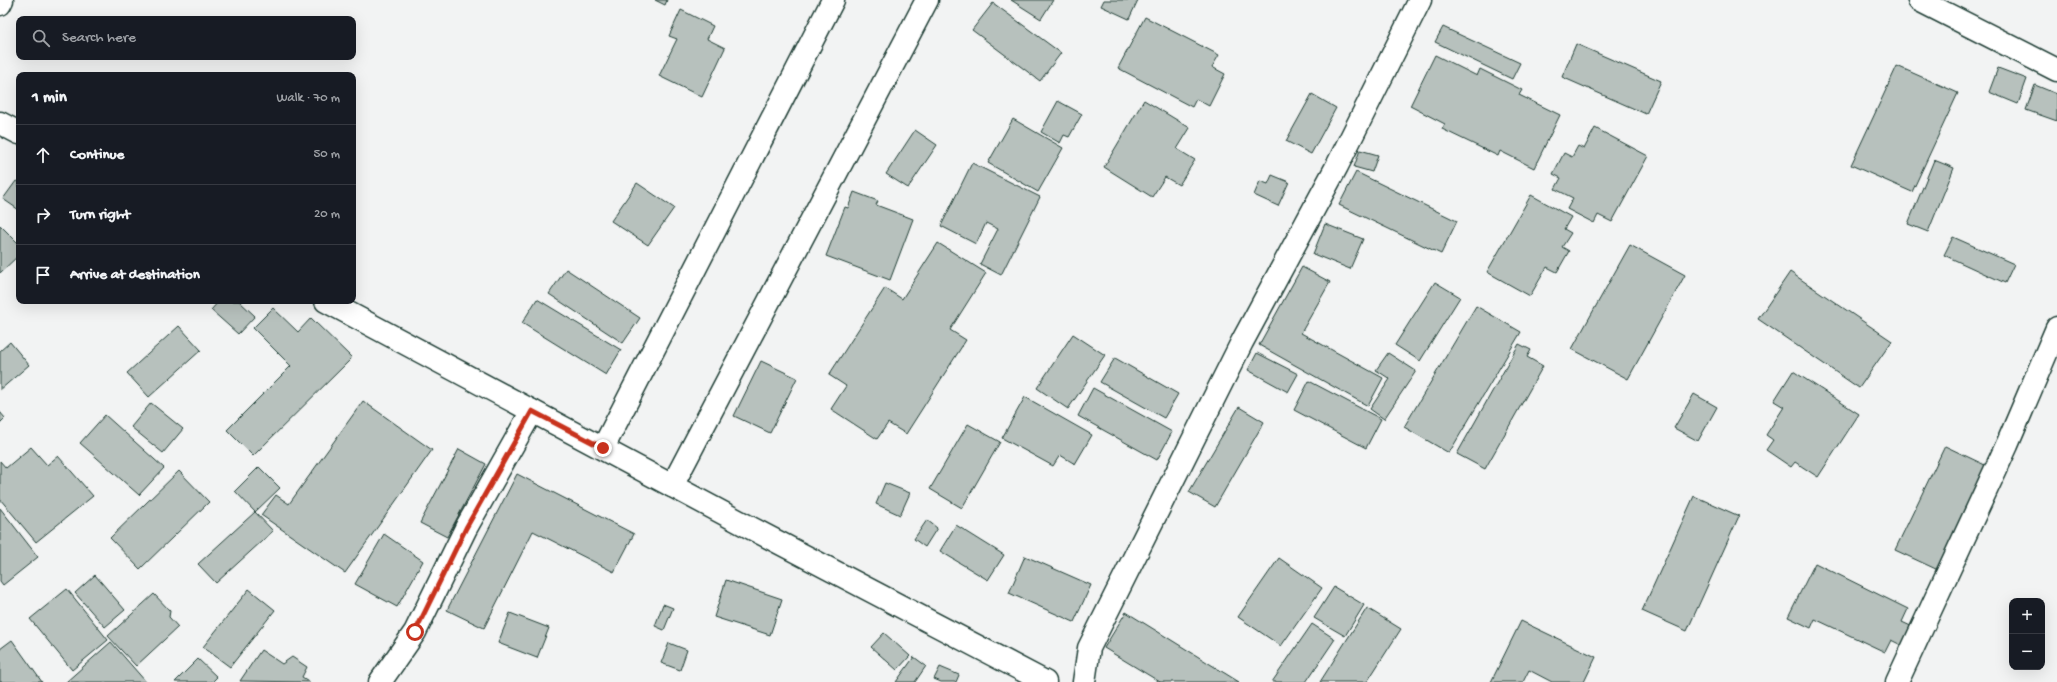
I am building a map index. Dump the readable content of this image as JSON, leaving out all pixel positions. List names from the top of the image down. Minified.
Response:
{"page":{"search":"Search here","heading":["1 min","Walk · 70 m"],"list":[["Continue","50 m"],["Turn right","20 m"],"Arrive at destination"],"map_buttons":["+","−"]}}
